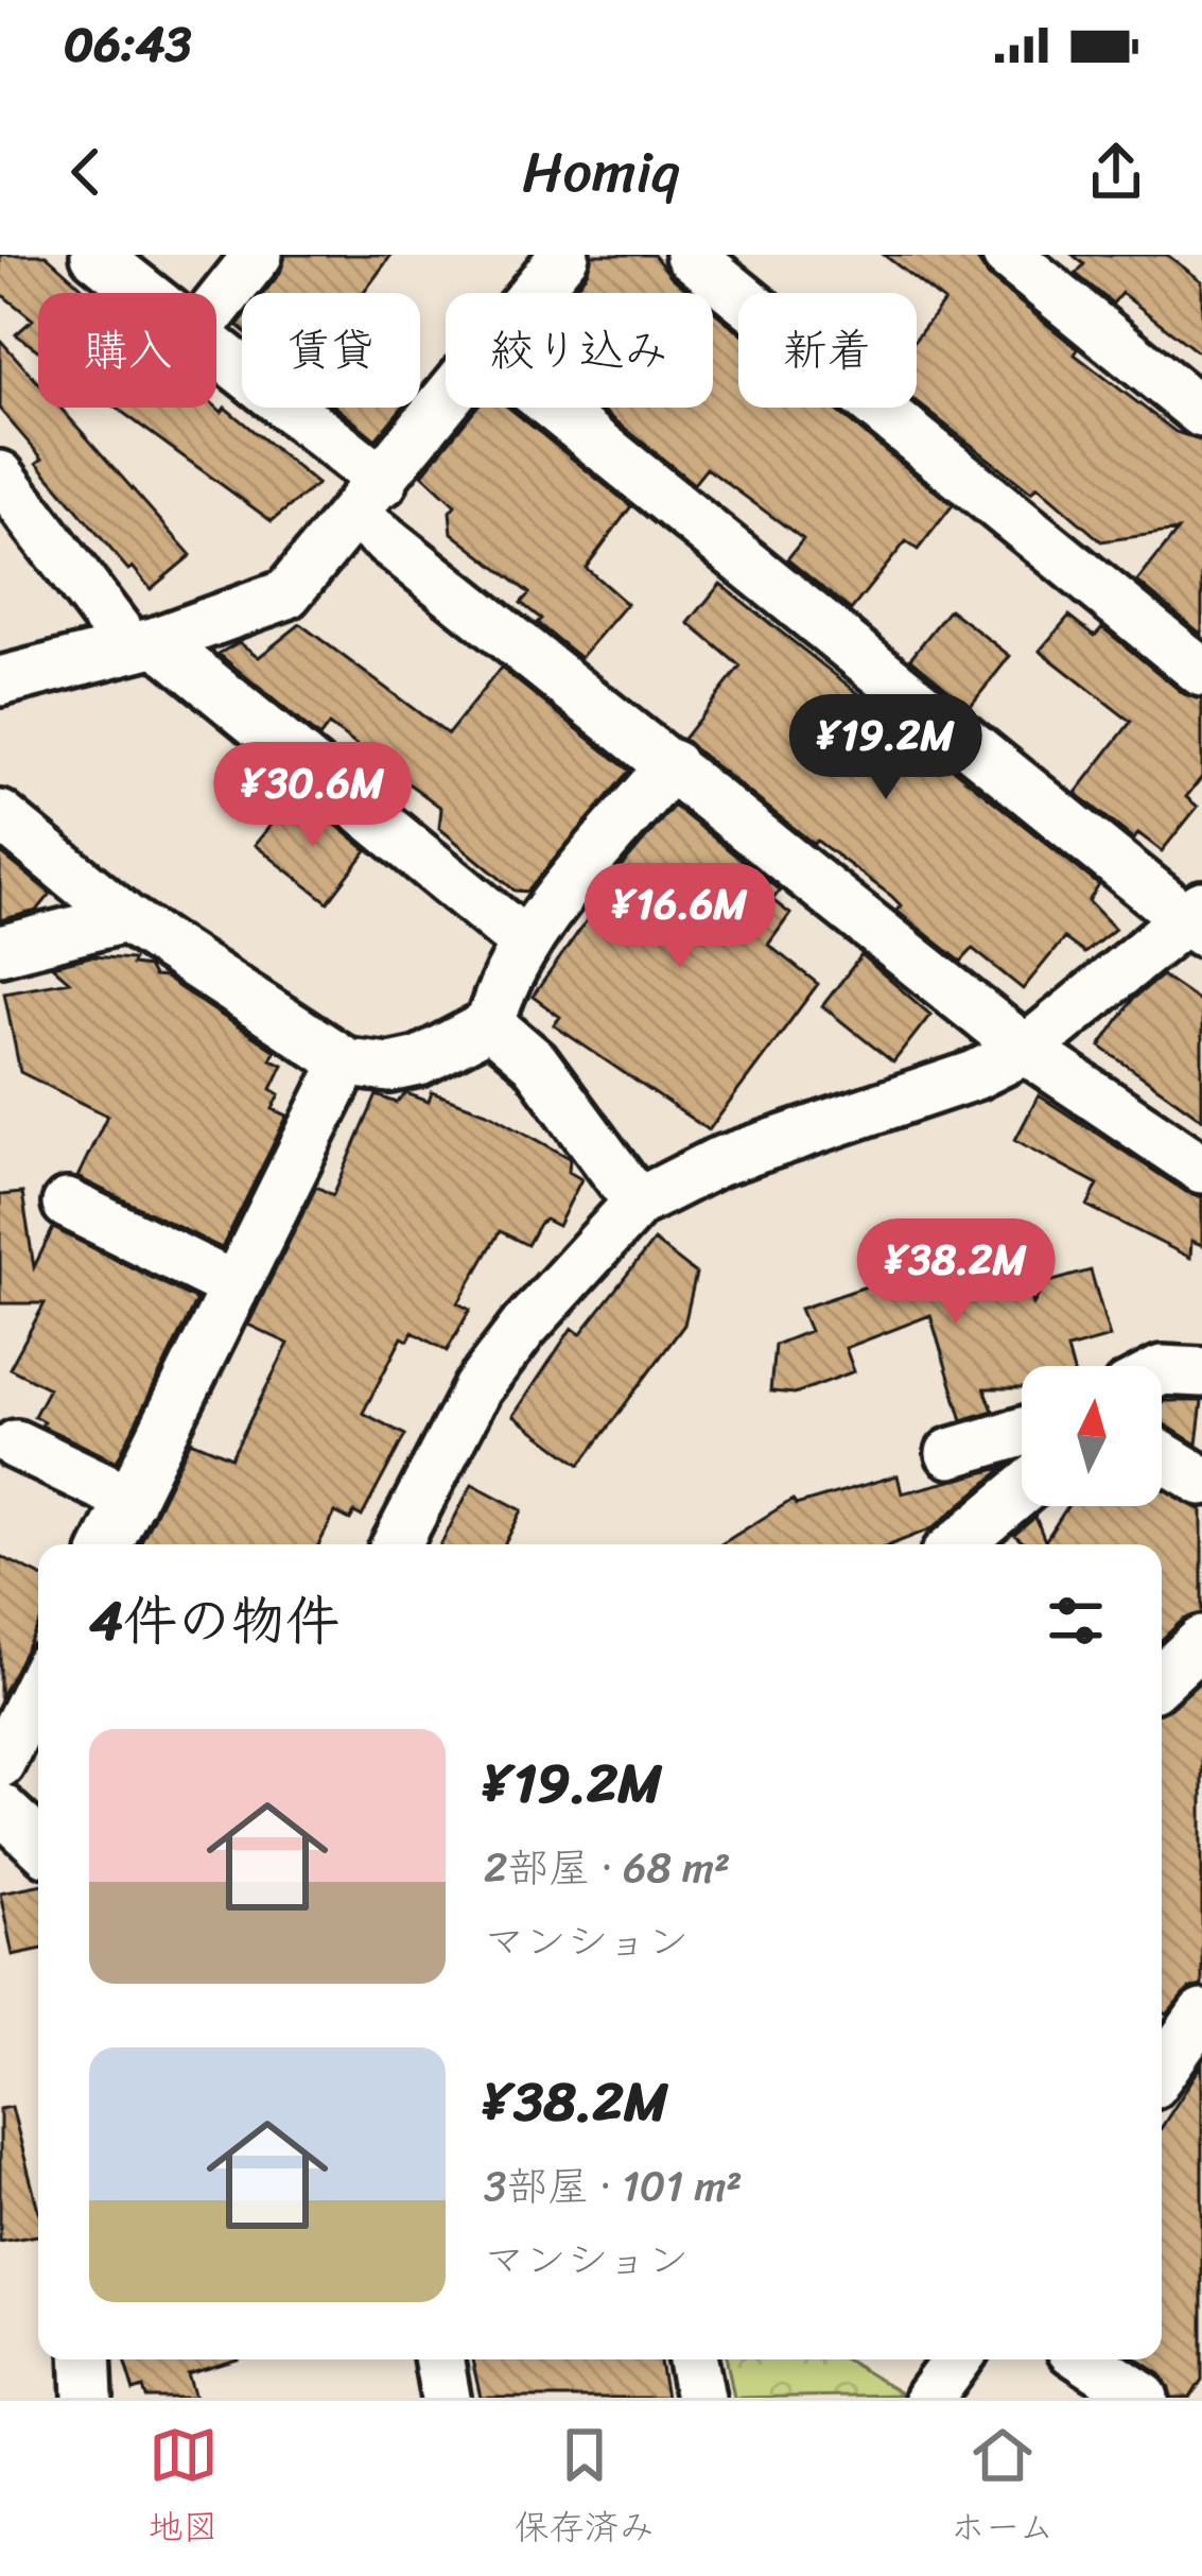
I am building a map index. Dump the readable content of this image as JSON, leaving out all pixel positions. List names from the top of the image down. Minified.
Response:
{"north":"top","page":{"status":"06:43","header":"Homiq","chip":["購入","賃貸","絞り込み","新着"],"price":["¥19.2M","¥30.6M","¥16.6M","¥38.2M"],"heading":"4件の物件","list":[{"name":"¥19.2M","note":"2部屋 · 68 m² · マンション"},{"name":"¥38.2M","note":"3部屋 · 101 m² · マンション"}],"tabs":["地図","保存済み","ホーム"]}}
